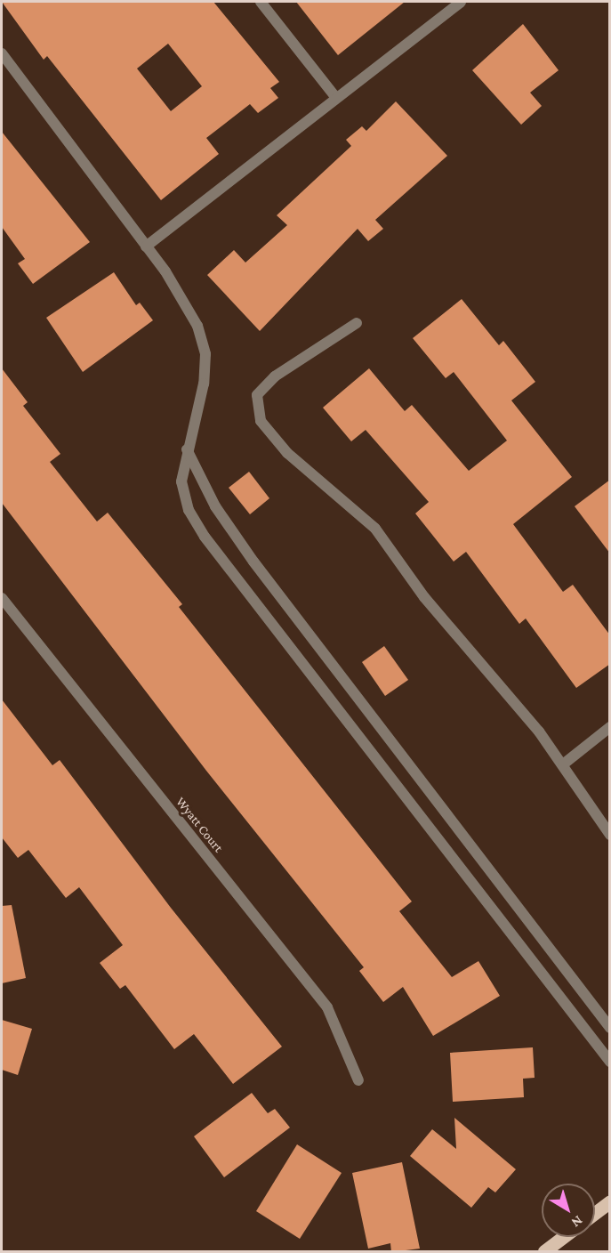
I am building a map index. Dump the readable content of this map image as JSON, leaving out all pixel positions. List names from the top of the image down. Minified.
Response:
{"streets":{"street":["Wyatt Court"]},"north":"bottom right"}
